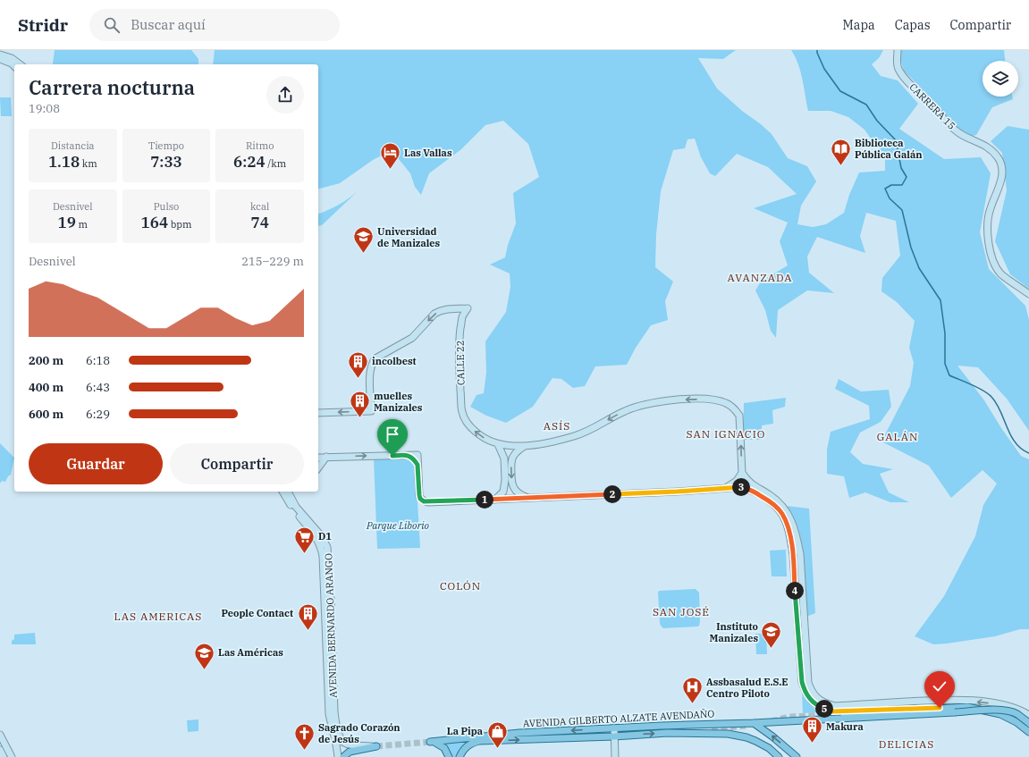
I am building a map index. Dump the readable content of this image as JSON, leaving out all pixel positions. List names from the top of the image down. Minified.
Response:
{"streets":{"main road":["CARRERA 15","CALLE 22","AVENIDA BERNARDO ARANGO","AVENIDA GILBERTO ALZATE AVENDAÑO"]},"one_way":["CALLE 22"],"districts":["AVANZADA","ASÍS","SAN IGNACIO","GALÁN","COLÓN","SAN JOSÉ","LAS AMERICAS","DELICIAS"],"parks":["Parque Liborio"],"places":{"library":["Biblioteca Pública Galán"],"hotel":["Las Vallas"],"school or university":["Universidad de Manizales","Instituto Manizales","Las Américas"],"building":["incolbest","muelles Manizales","People Contact","Makura"],"supermarket":["D1"],"hospital":["Assbasalud E.S.E Centro Piloto"],"shop":["La Pipa"],"church":["Sagrado Corazón de Jesús"]},"page":{"header":"Stridr","search":"Buscar aquí","nav":["Mapa","Capas","Compartir"],"heading":["Carrera nocturna","19:08"],"stats":[["Distancia","1.18 km"],["Tiempo","7:33"],["Ritmo","6:24 /km"],["Desnivel","19 m"],["Pulso","164 bpm"],["kcal","74"]],"chart":["Desnivel","215–229 m"],"list":[{"name":"200 m","note":"6:18"},{"name":"400 m","note":"6:43"},{"name":"600 m","note":"6:29"}],"buttons":["Guardar","Compartir"],"pins":["3","2","1","4","5"]}}
